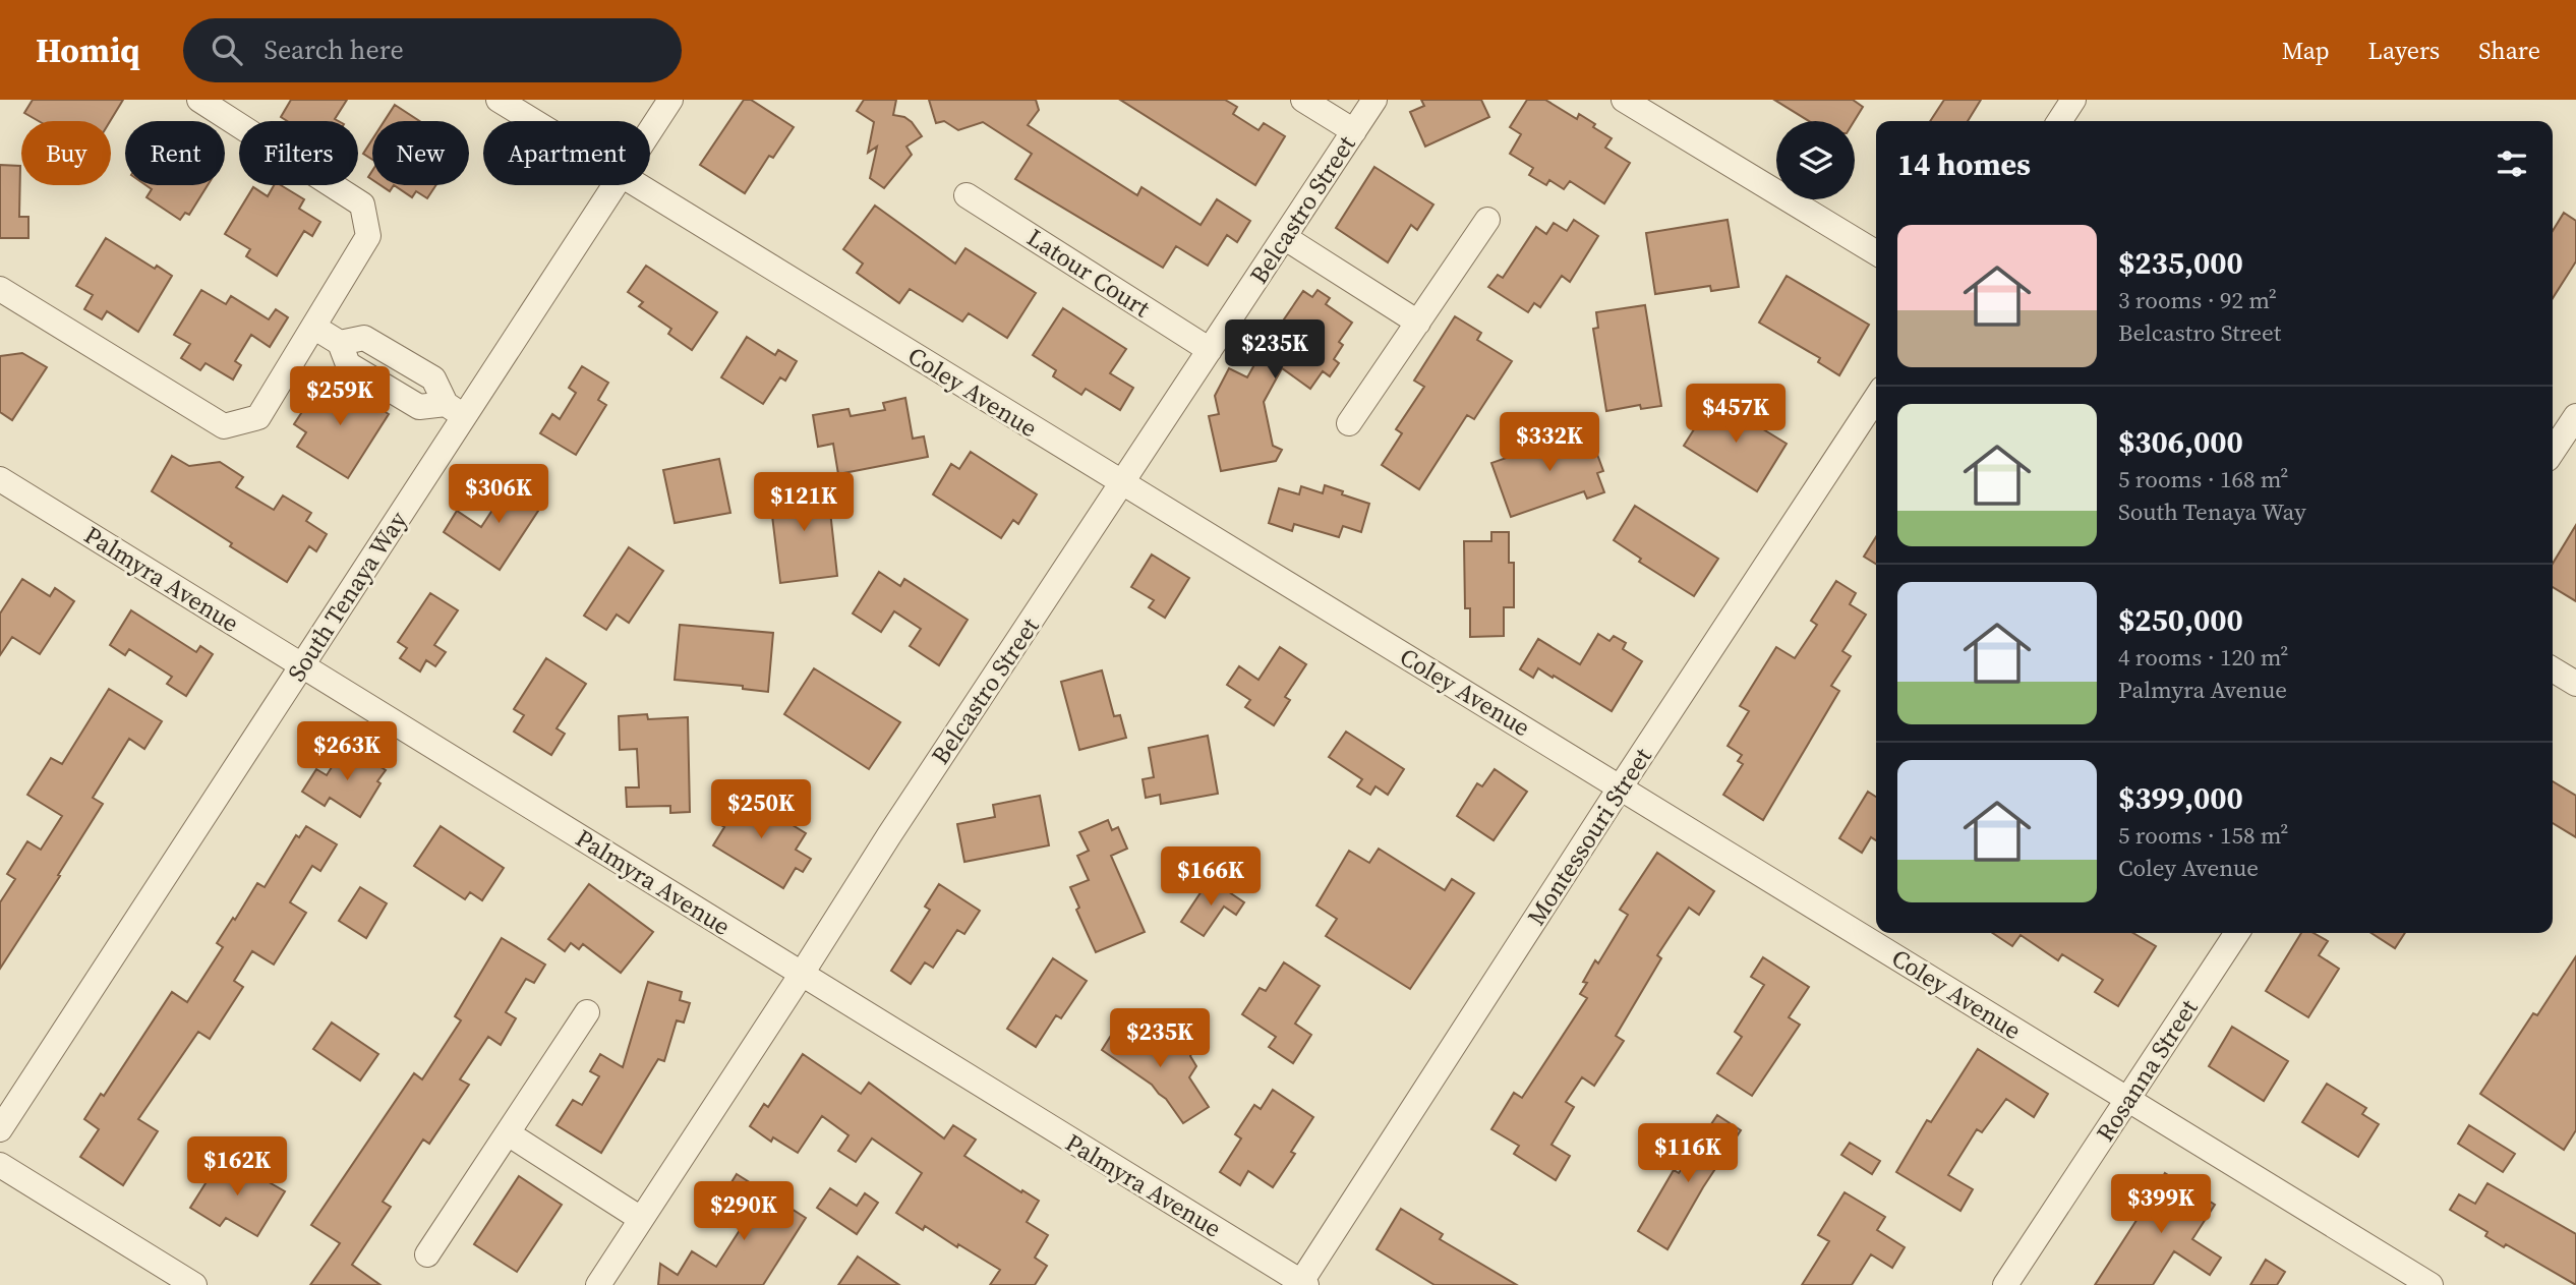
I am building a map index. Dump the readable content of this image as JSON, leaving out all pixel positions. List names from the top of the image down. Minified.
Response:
{"streets":{"street":["Belcastro Street","Latour Court","Coley Avenue","Palmyra Avenue","South Tenaya Way","Montessouri Street","Rosanna Street"]},"crossings":[["Belcastro Street","Latour Court"],["Belcastro Street","Coley Avenue"],["Belcastro Street","Palmyra Avenue"],["Coley Avenue","Montessouri Street"],["Coley Avenue","Rosanna Street"],["Palmyra Avenue","South Tenaya Way"],["Palmyra Avenue","Montessouri Street"]],"page":{"header":"Homiq","search":"Search here","nav":["Map","Layers","Share"],"chip":["Buy","Rent","Filters","New","Apartment"],"heading":"14 homes","list":[{"name":"$235,000","note":"3 rooms · 92 m² · Belcastro Street"},{"name":"$306,000","note":"5 rooms · 168 m² · South Tenaya Way"},{"name":"$250,000","note":"4 rooms · 120 m² · Palmyra Avenue"},{"name":"$399,000","note":"5 rooms · 158 m² · Coley Avenue"}],"price":["$235K","$259K","$457K","$332K","$306K","$121K","$263K","$250K","$166K","$235K","$116K","$162K","$399K","$290K"]}}
